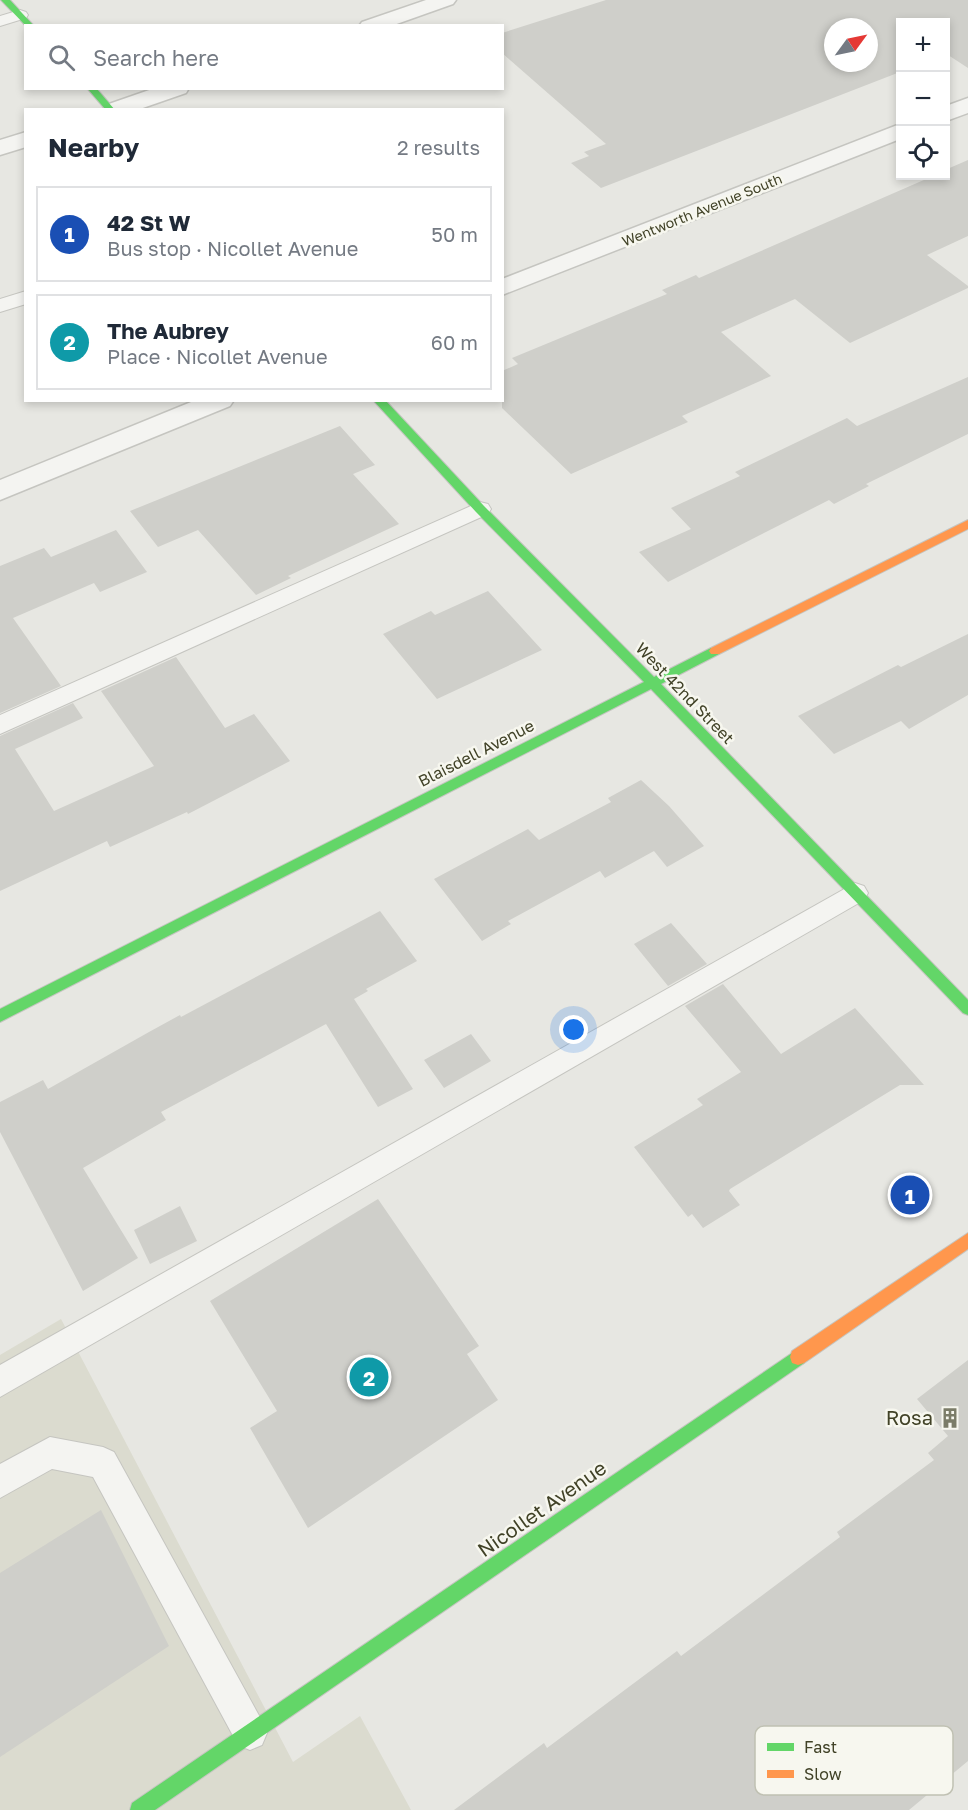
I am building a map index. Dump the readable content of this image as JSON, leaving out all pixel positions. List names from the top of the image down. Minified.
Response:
{"streets":{"street":["Wentworth Avenue South","West 42nd Street","Blaisdell Avenue","Nicollet Avenue"]},"crossings":[["West 42nd Street","Blaisdell Avenue"]],"places":{"building":["Rosa"]},"legend":["Fast","Slow"],"north":"top right","page":{"map_buttons":["+","−"],"search":"Search here","heading":["Nearby","2 results"],"list":[{"mark":"1","name":"42 St W","note":"Bus stop · Nicollet Avenue","value":"50 m"},{"mark":"2","name":"The Aubrey","note":"Place · Nicollet Avenue","value":"60 m"}],"pins":["1","2"]}}
